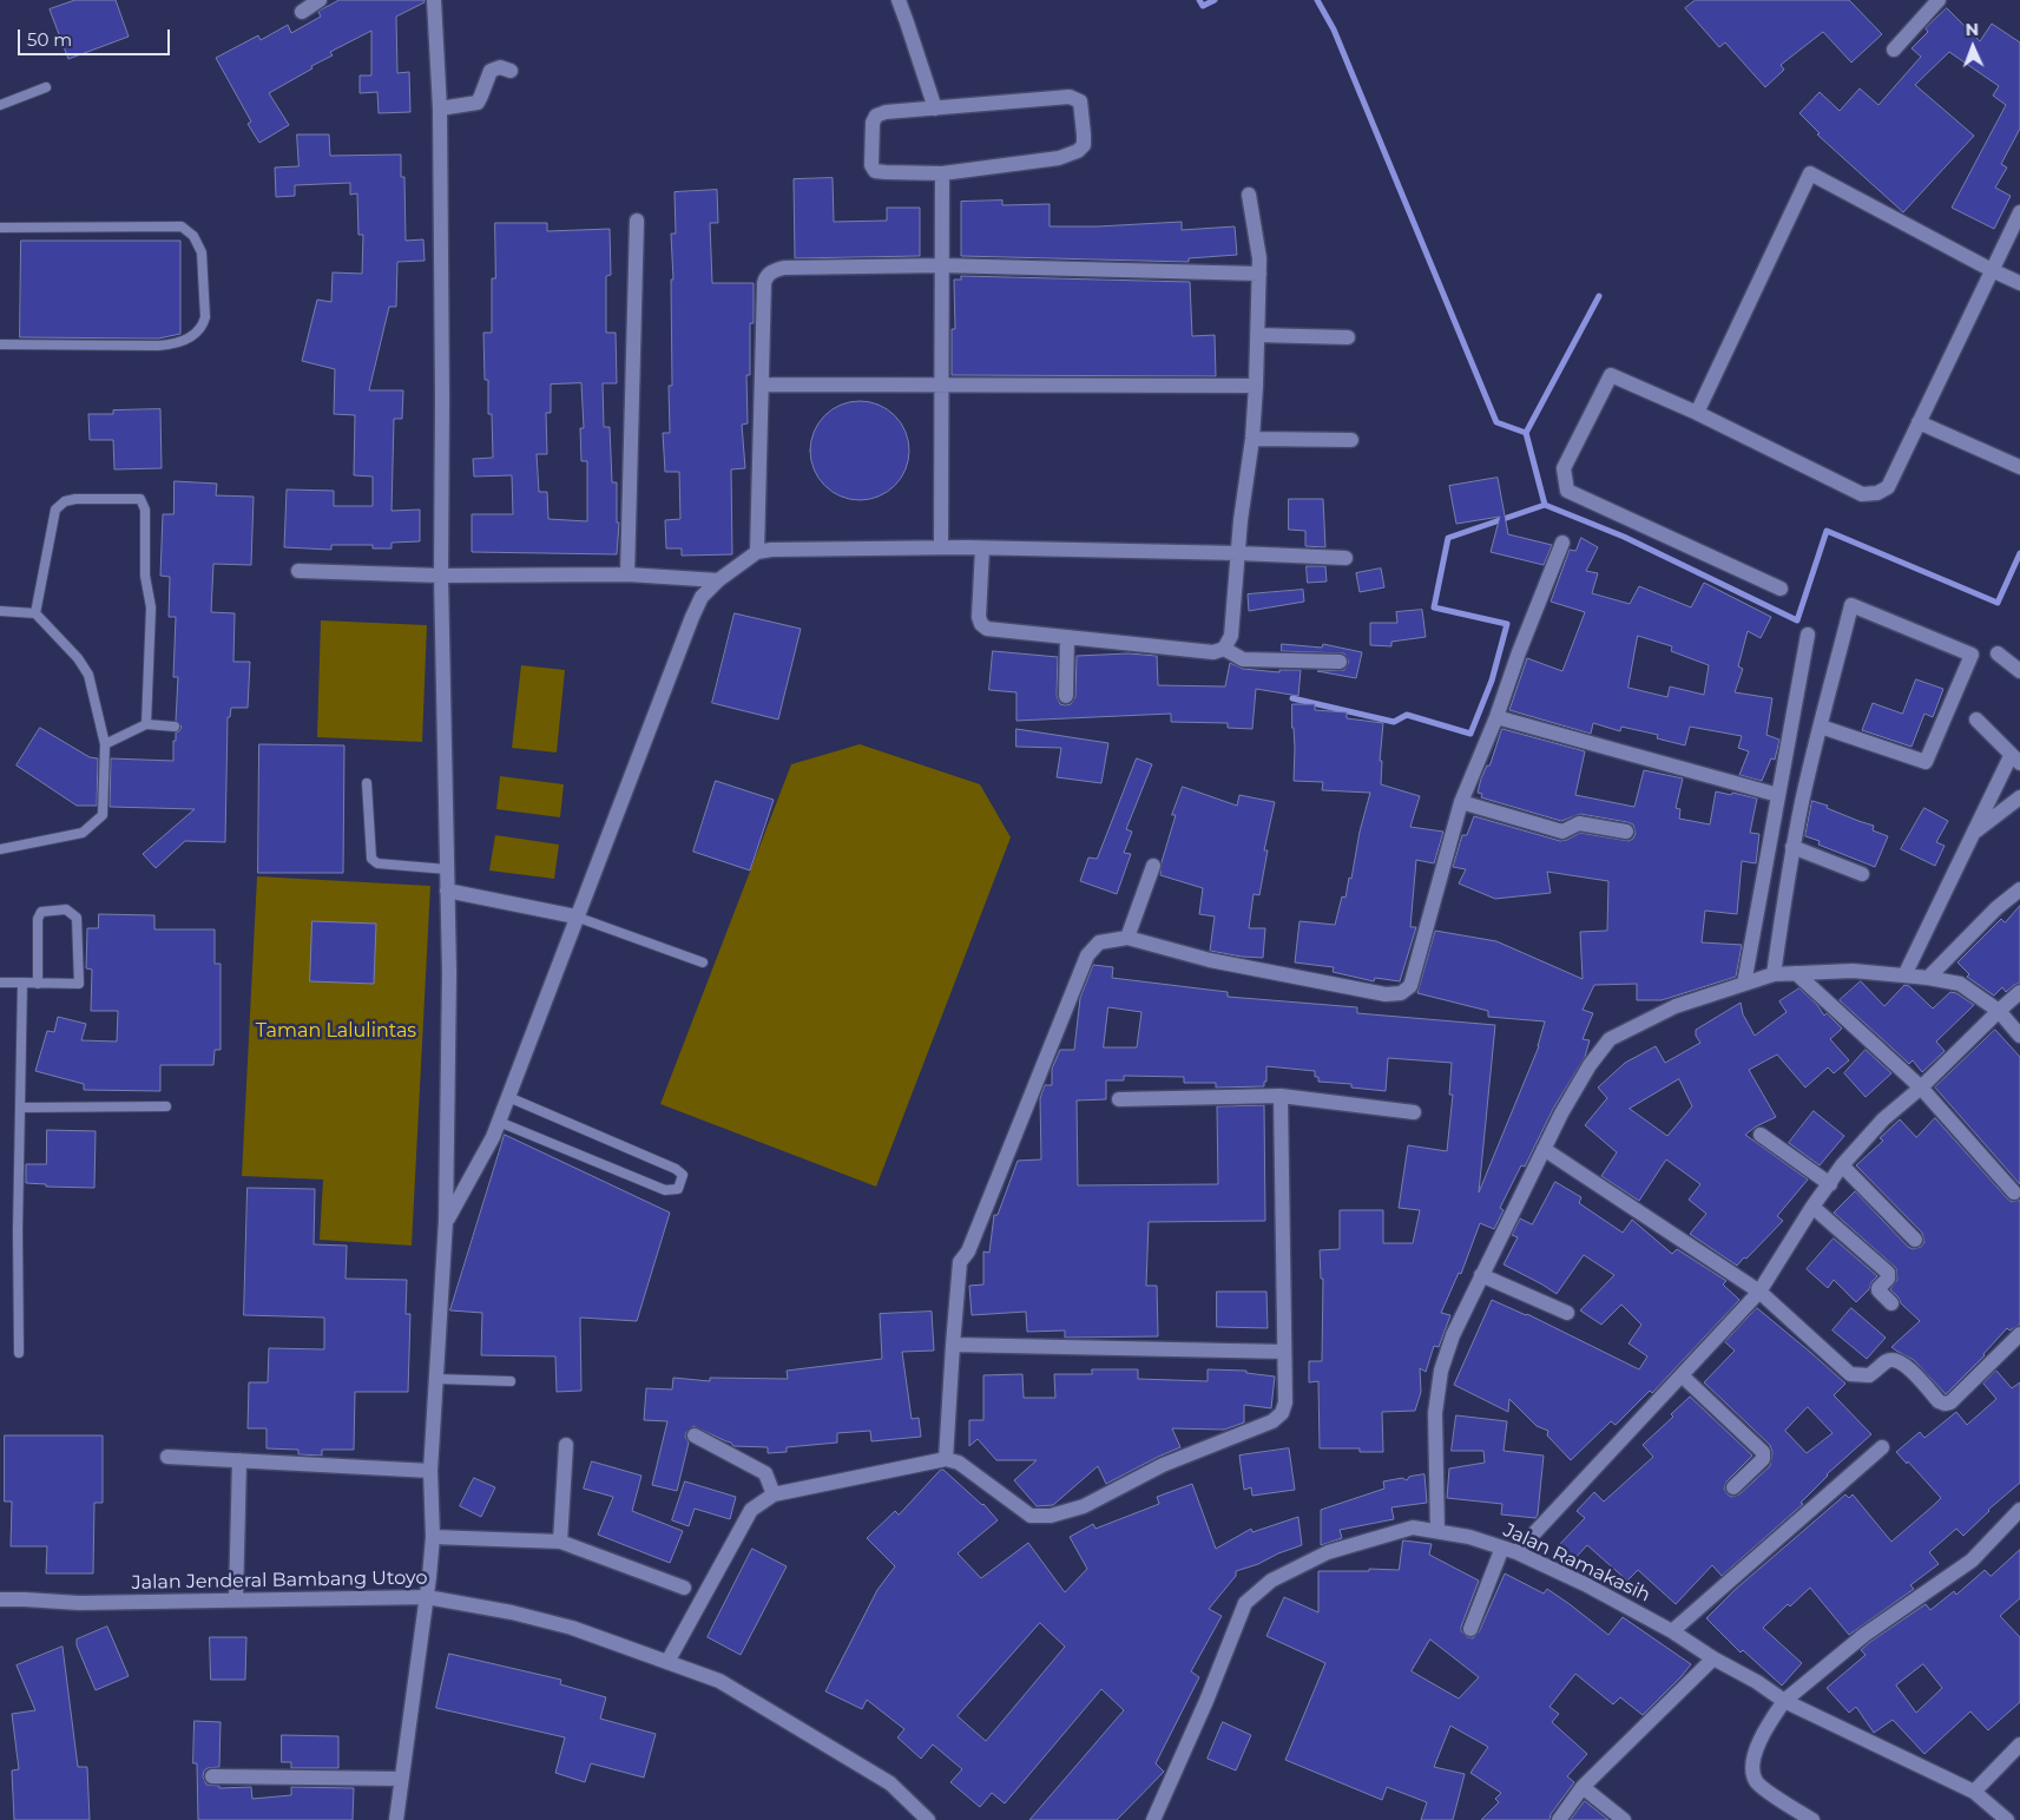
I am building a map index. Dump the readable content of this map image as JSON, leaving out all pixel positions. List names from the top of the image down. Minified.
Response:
{"streets":{"street":["Jalan Ramakasih","Jalan Jenderal Bambang Utoyo"]},"parks":["Taman Lalulintas"],"scale_bar":"50 m","north":"top"}
